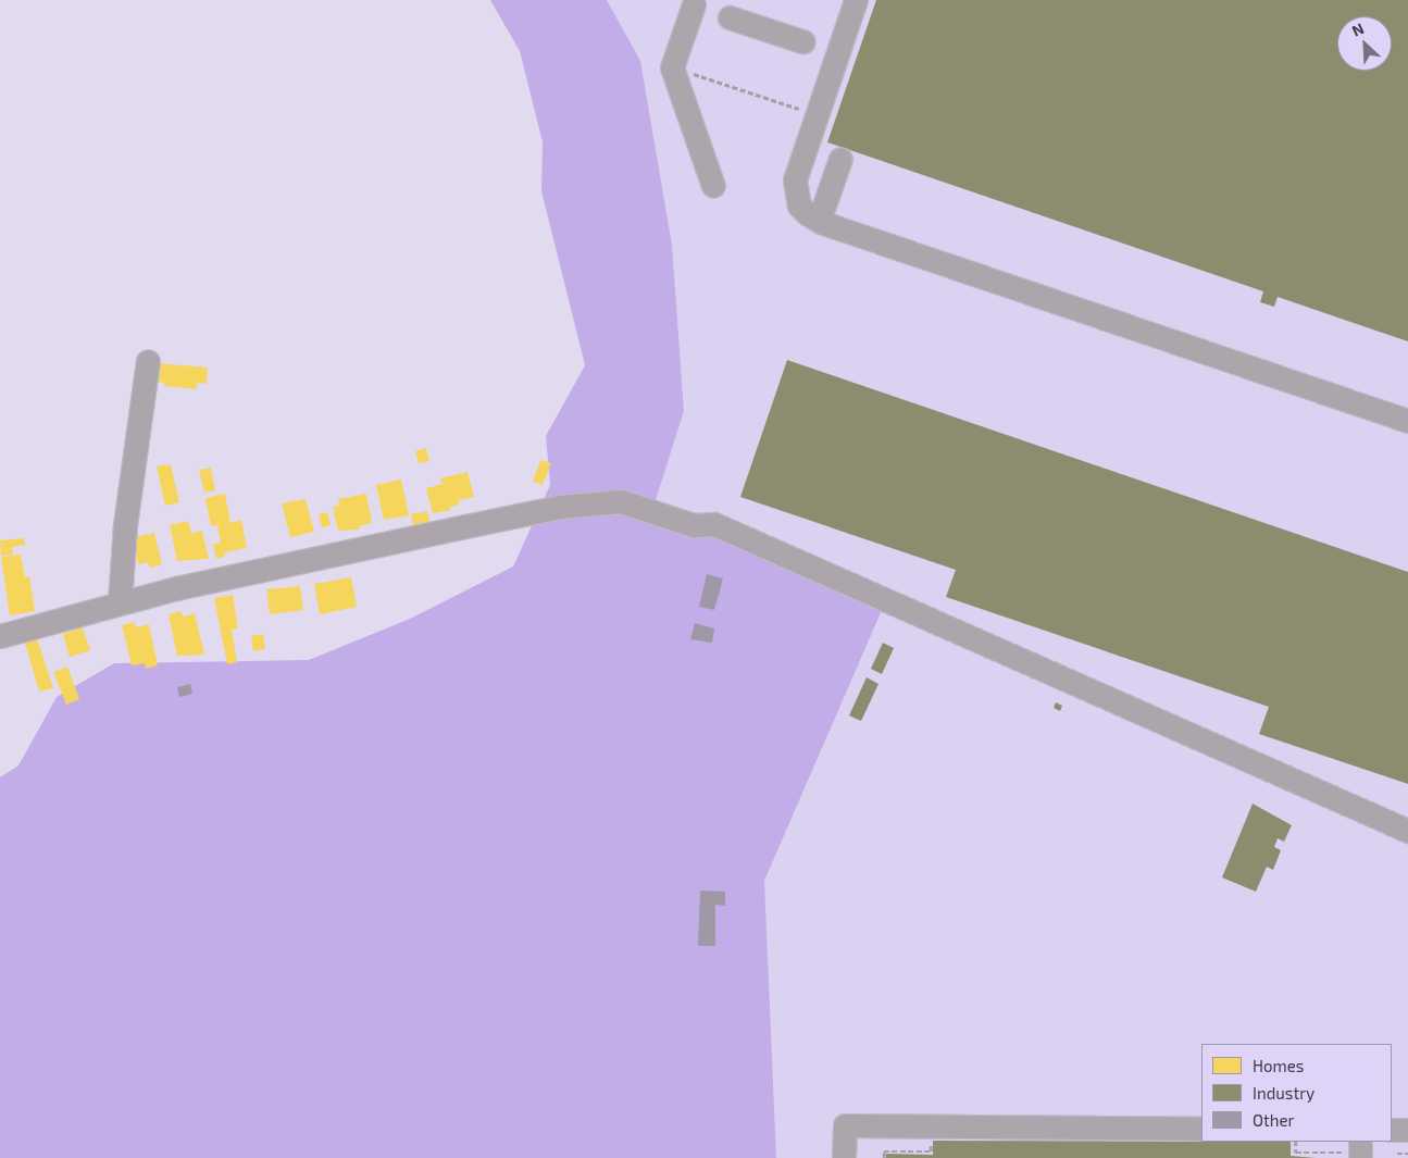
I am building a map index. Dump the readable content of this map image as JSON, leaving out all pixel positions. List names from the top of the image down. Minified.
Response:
{"legend":["Homes","Industry","Other"],"north":"top left"}
